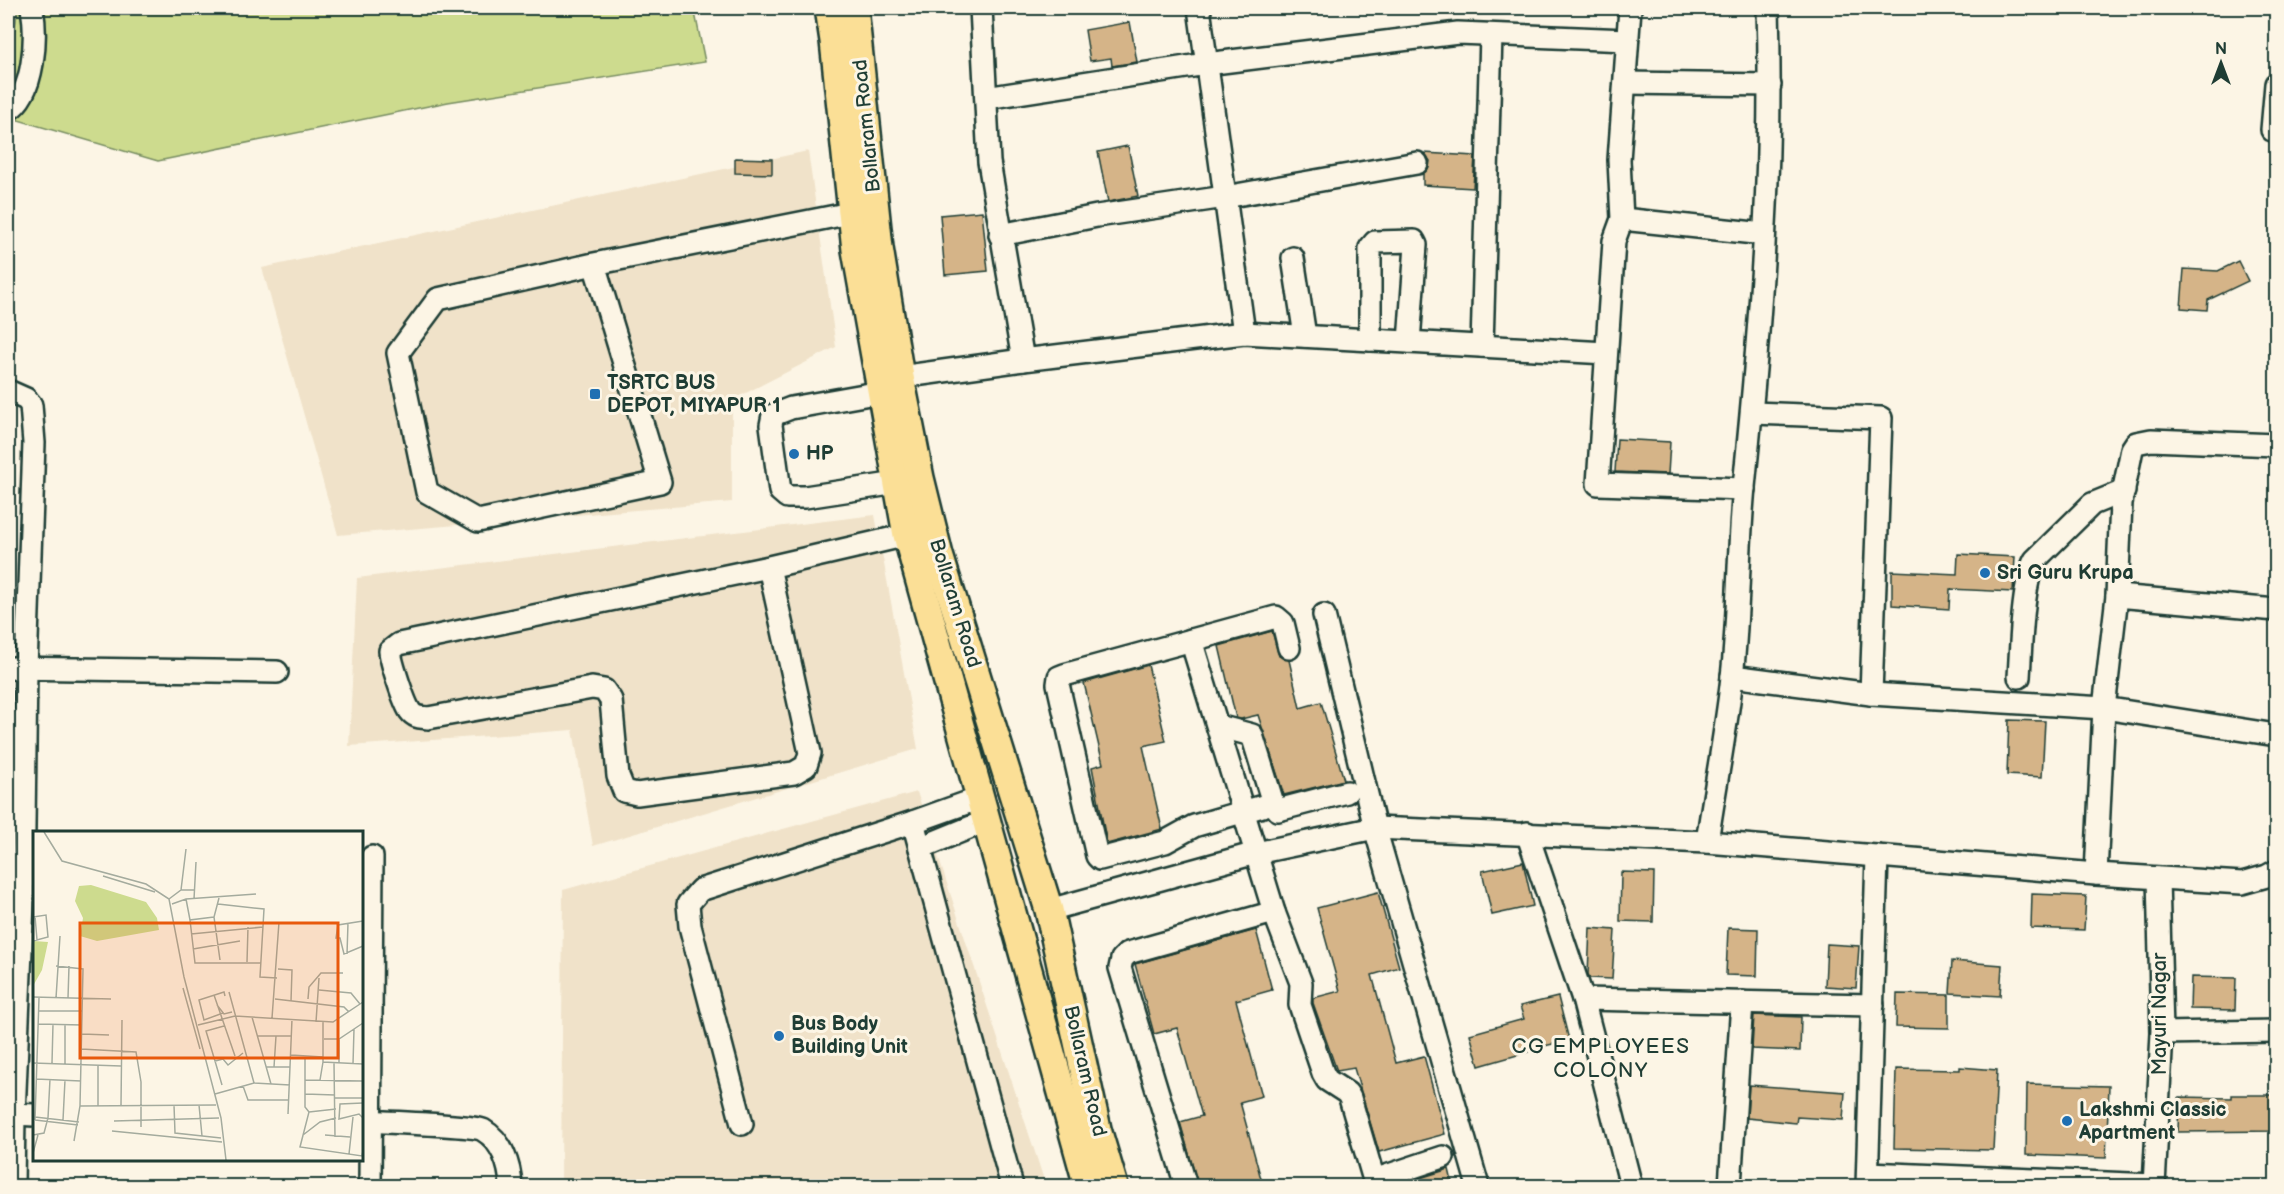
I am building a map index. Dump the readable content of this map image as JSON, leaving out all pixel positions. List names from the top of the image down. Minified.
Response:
{"streets":{"main road":["Bollaram Road"],"street":["Mayuri Nagar"]},"districts":["CG EMPLOYEES COLONY"],"places":{"transit":["TSRTC BUS DEPOT, MIYAPUR 1"],"other":["HP","Sri Guru Krupa","Bus Body Building Unit","Lakshmi Classic Apartment"]},"north":"top"}
